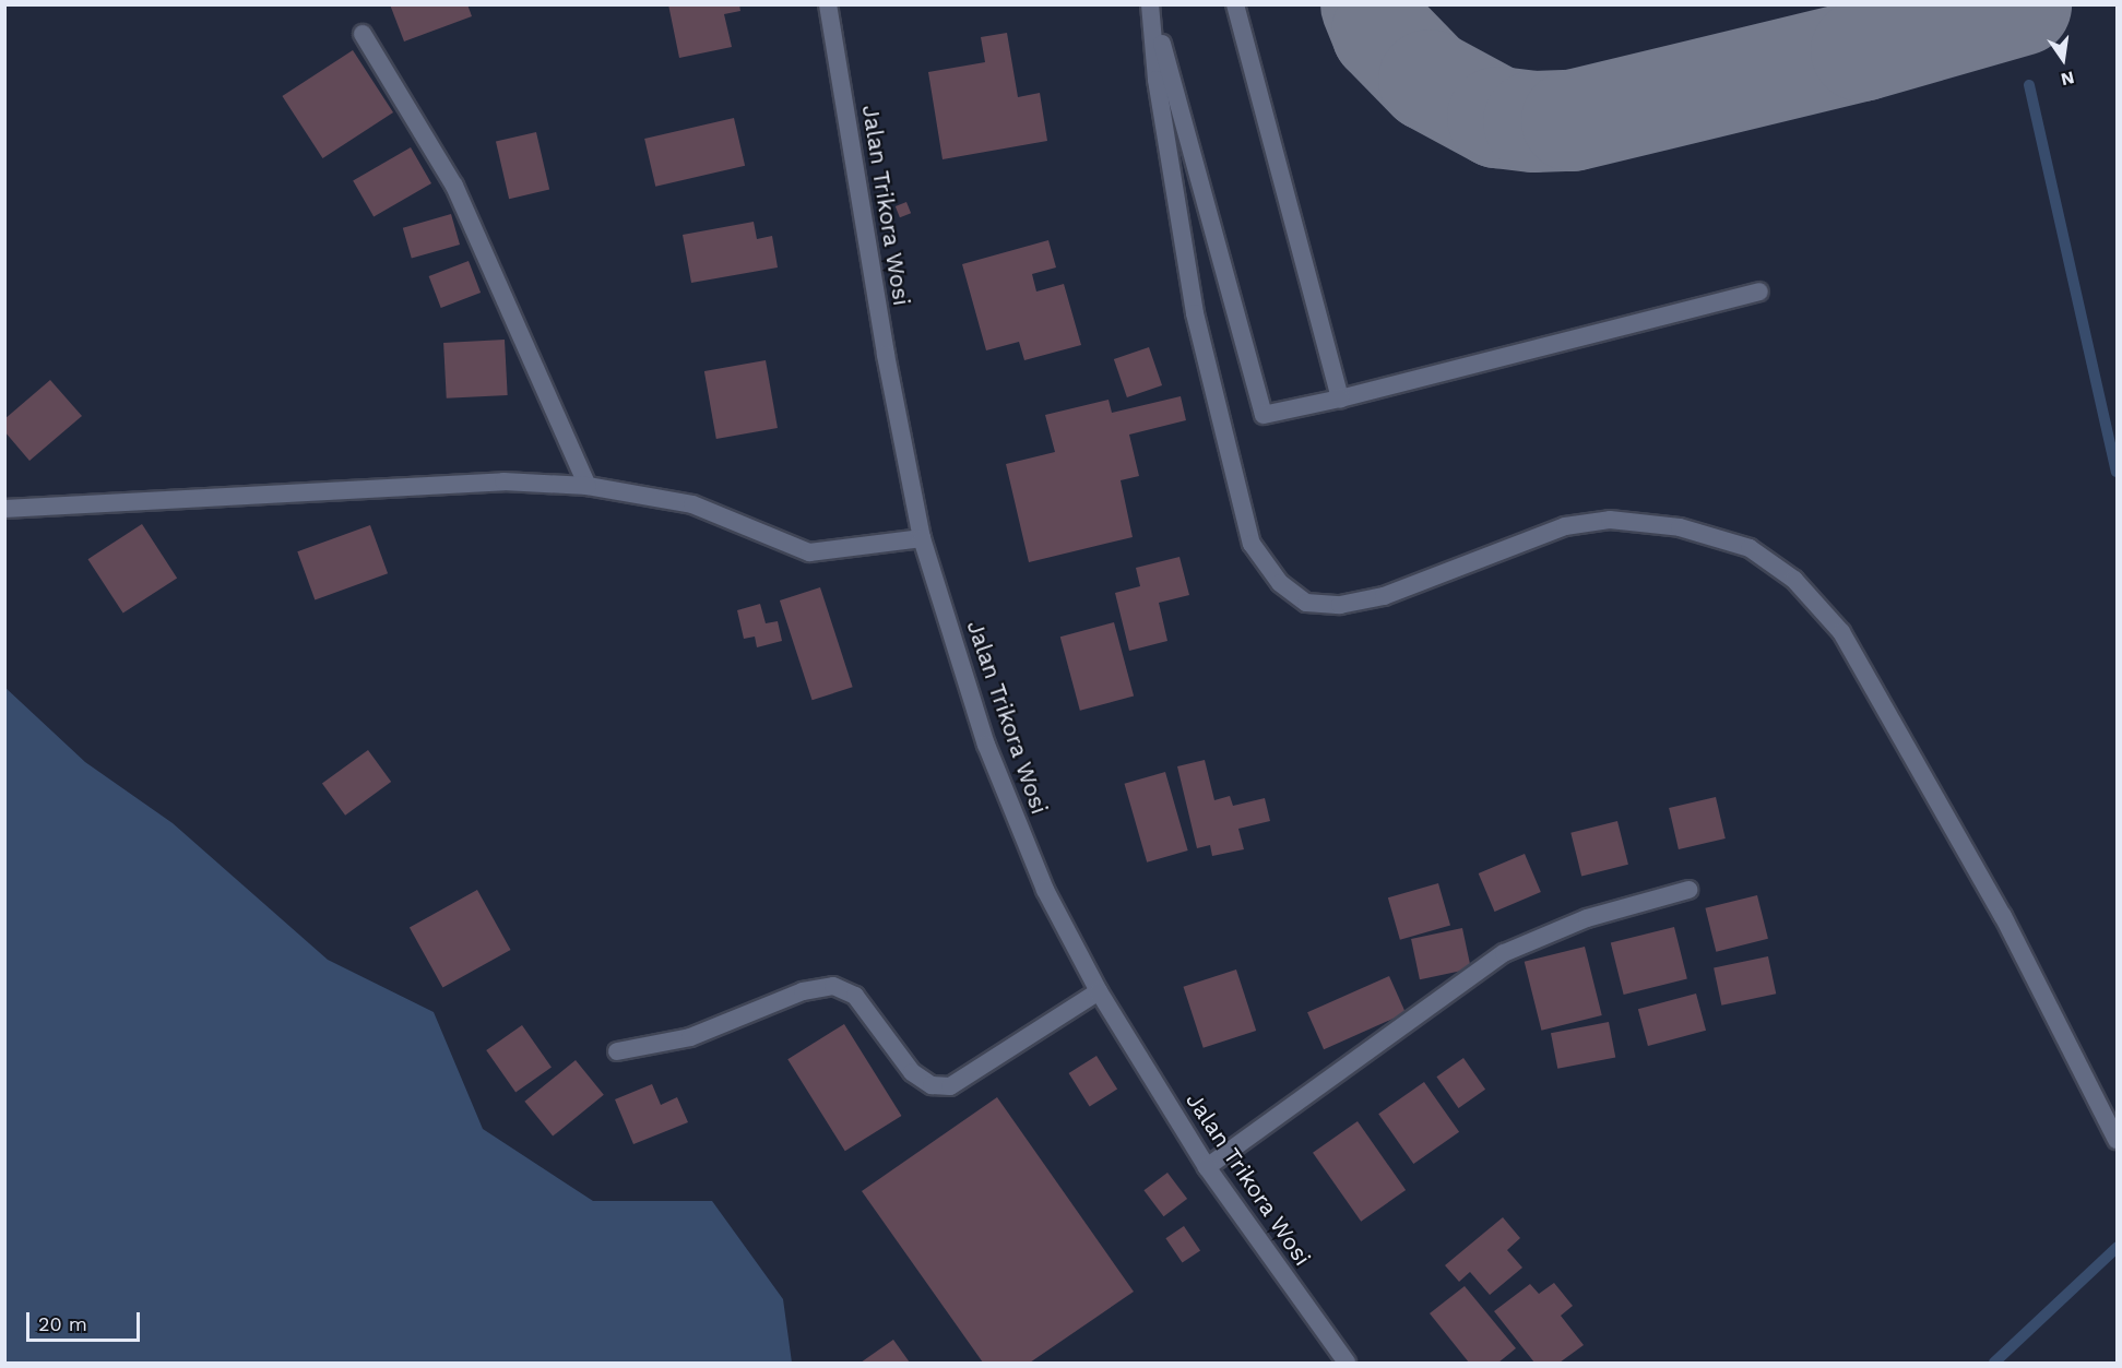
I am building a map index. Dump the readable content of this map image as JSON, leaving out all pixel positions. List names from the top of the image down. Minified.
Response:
{"streets":{"street":["Jalan Trikora Wosi"]},"scale_bar":"20 m","north":"bottom"}
